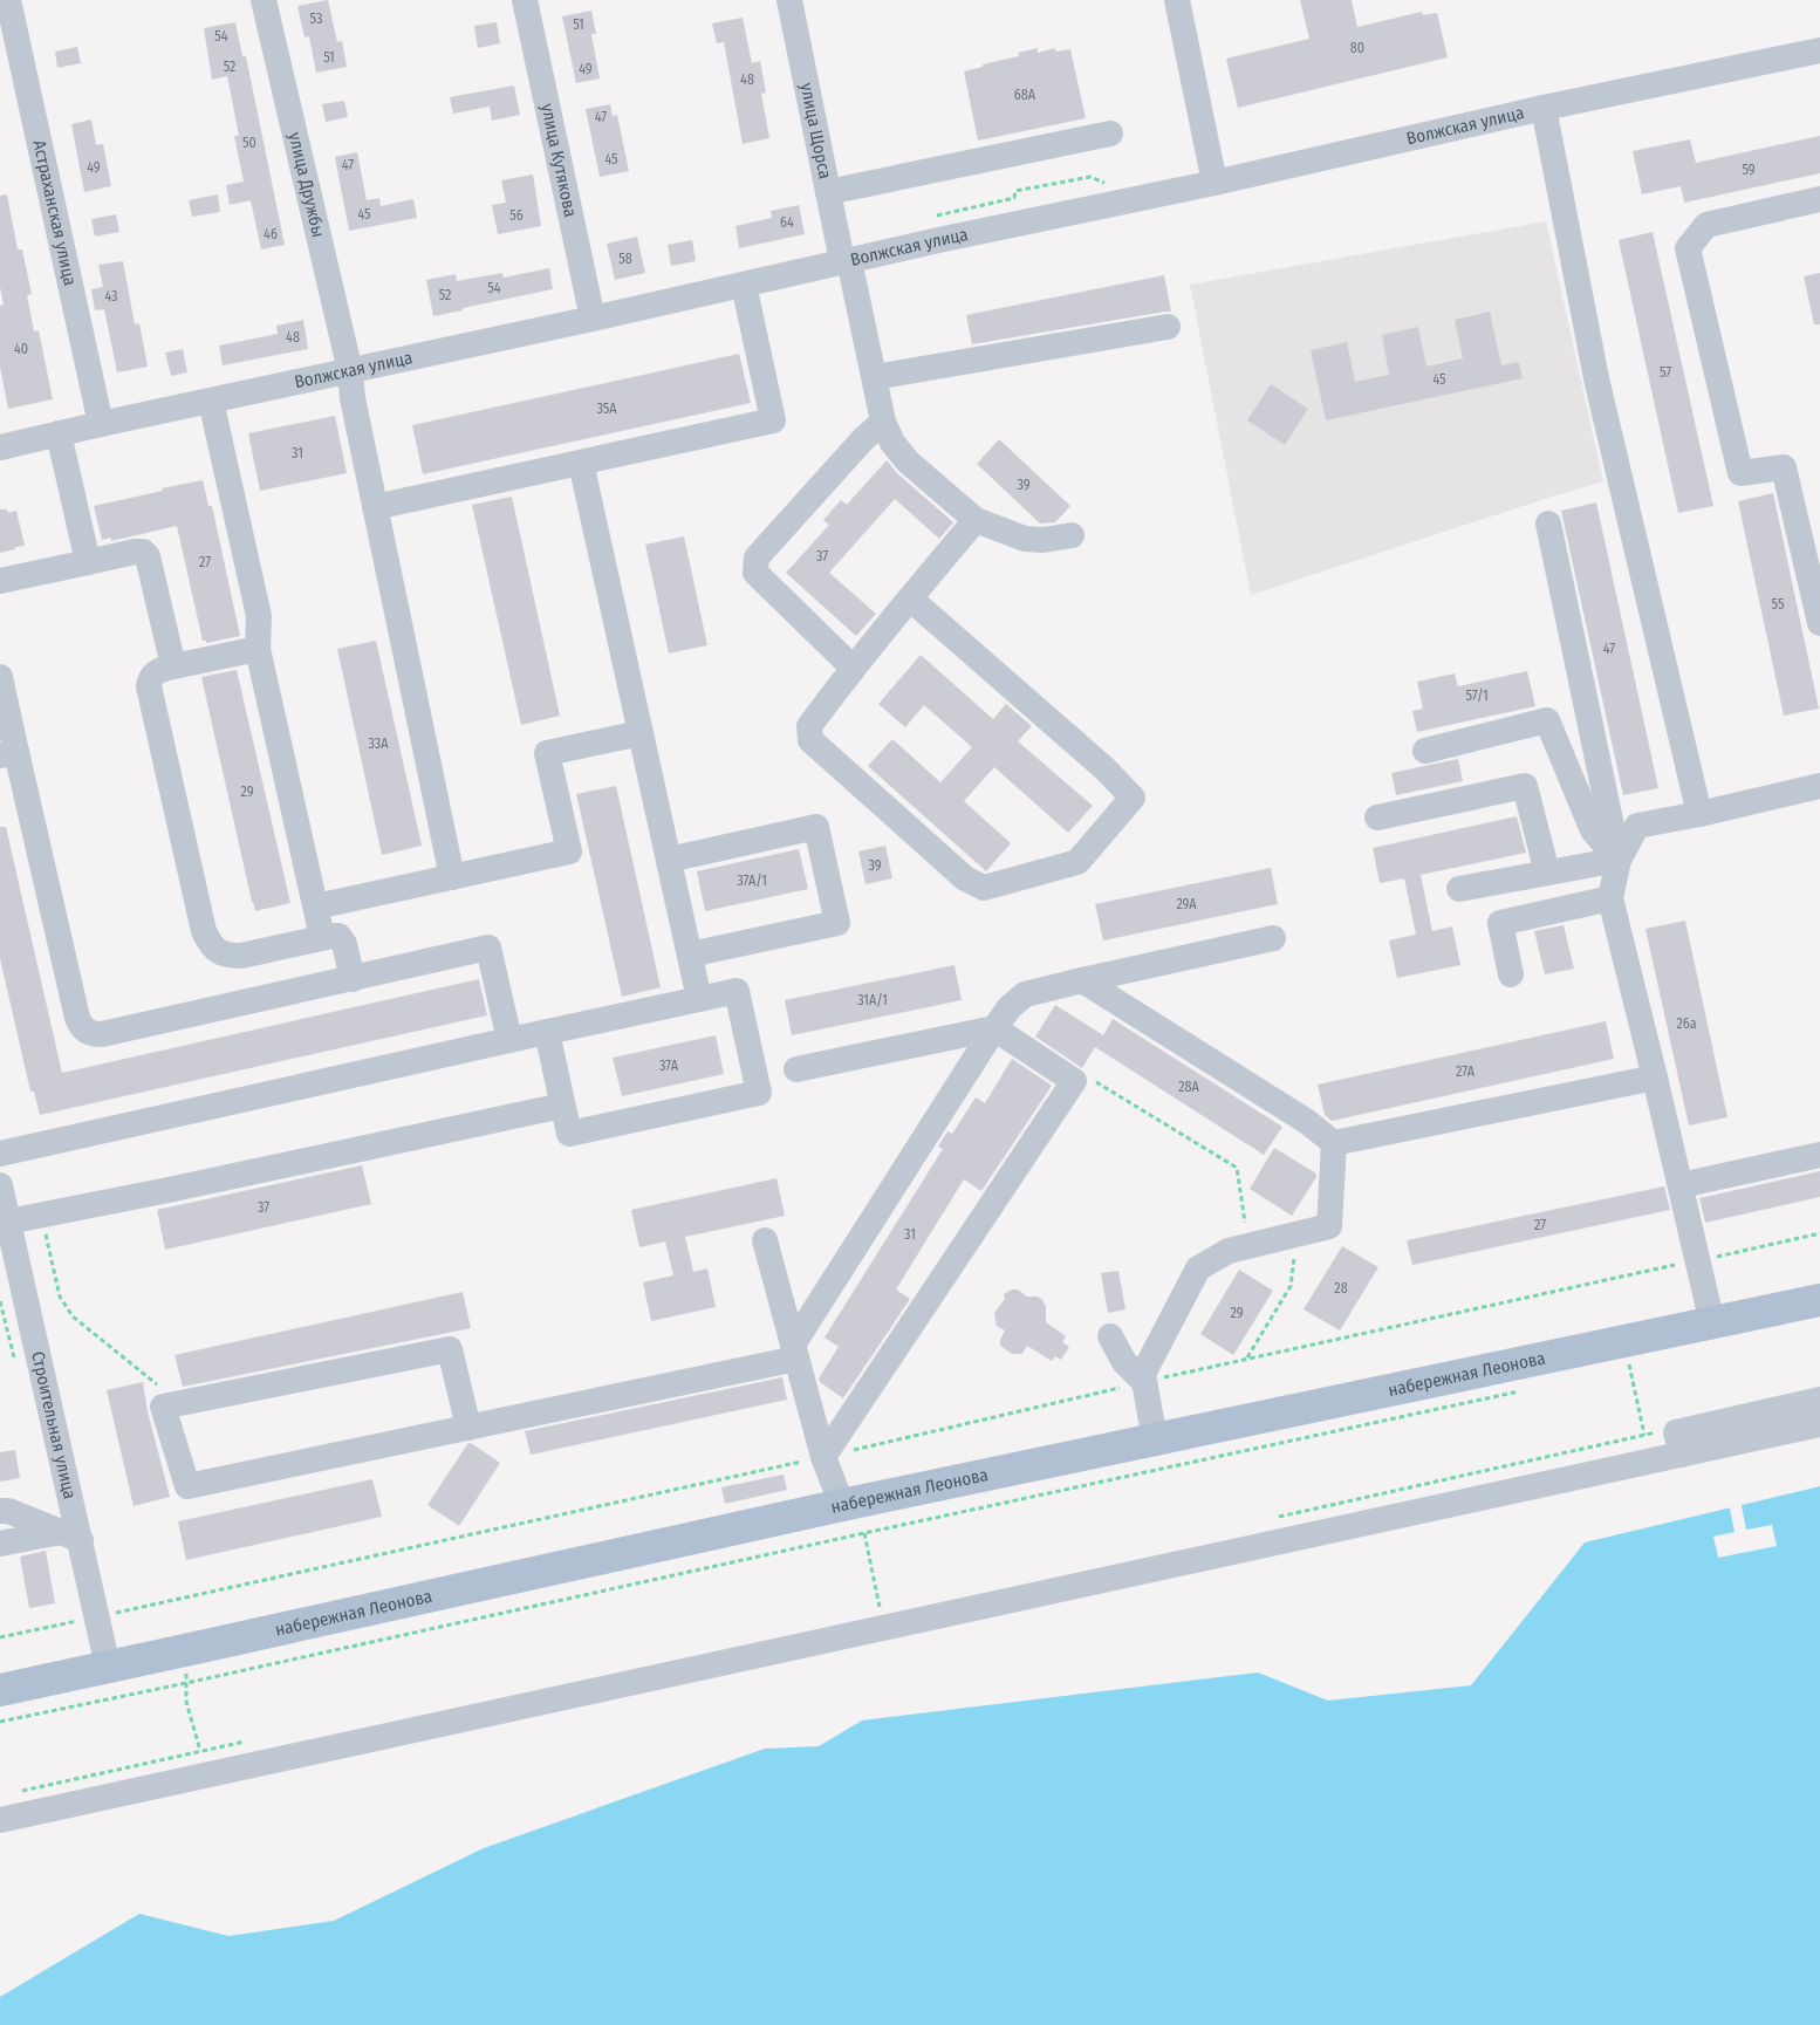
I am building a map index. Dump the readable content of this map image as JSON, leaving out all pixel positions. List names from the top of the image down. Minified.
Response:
{"streets":{"main road":["набережная Леонова"],"street":["Волжская улица","улица Щорса","улица Кутякова","улица Дружбы","Астраханская улица","Строительная улица"]},"crossings":[["Волжская улица","улица Щорса"],["Волжская улица","улица Кутякова"],["Волжская улица","улица Дружбы"],["Волжская улица","Астраханская улица"],["набережная Леонова","Строительная улица"]],"house_numbers":["53","51","54","80","51","52","49","48","68А","47","50","45","47","49","59","45","56","64","46","58","54","52","43","48","40","57","45","35А","31","39","37","27","55","47","57/1","33А","29","39","37А/1","29А","31А/1","26а","37А","27А","28А","37","27","31","28","29"]}
